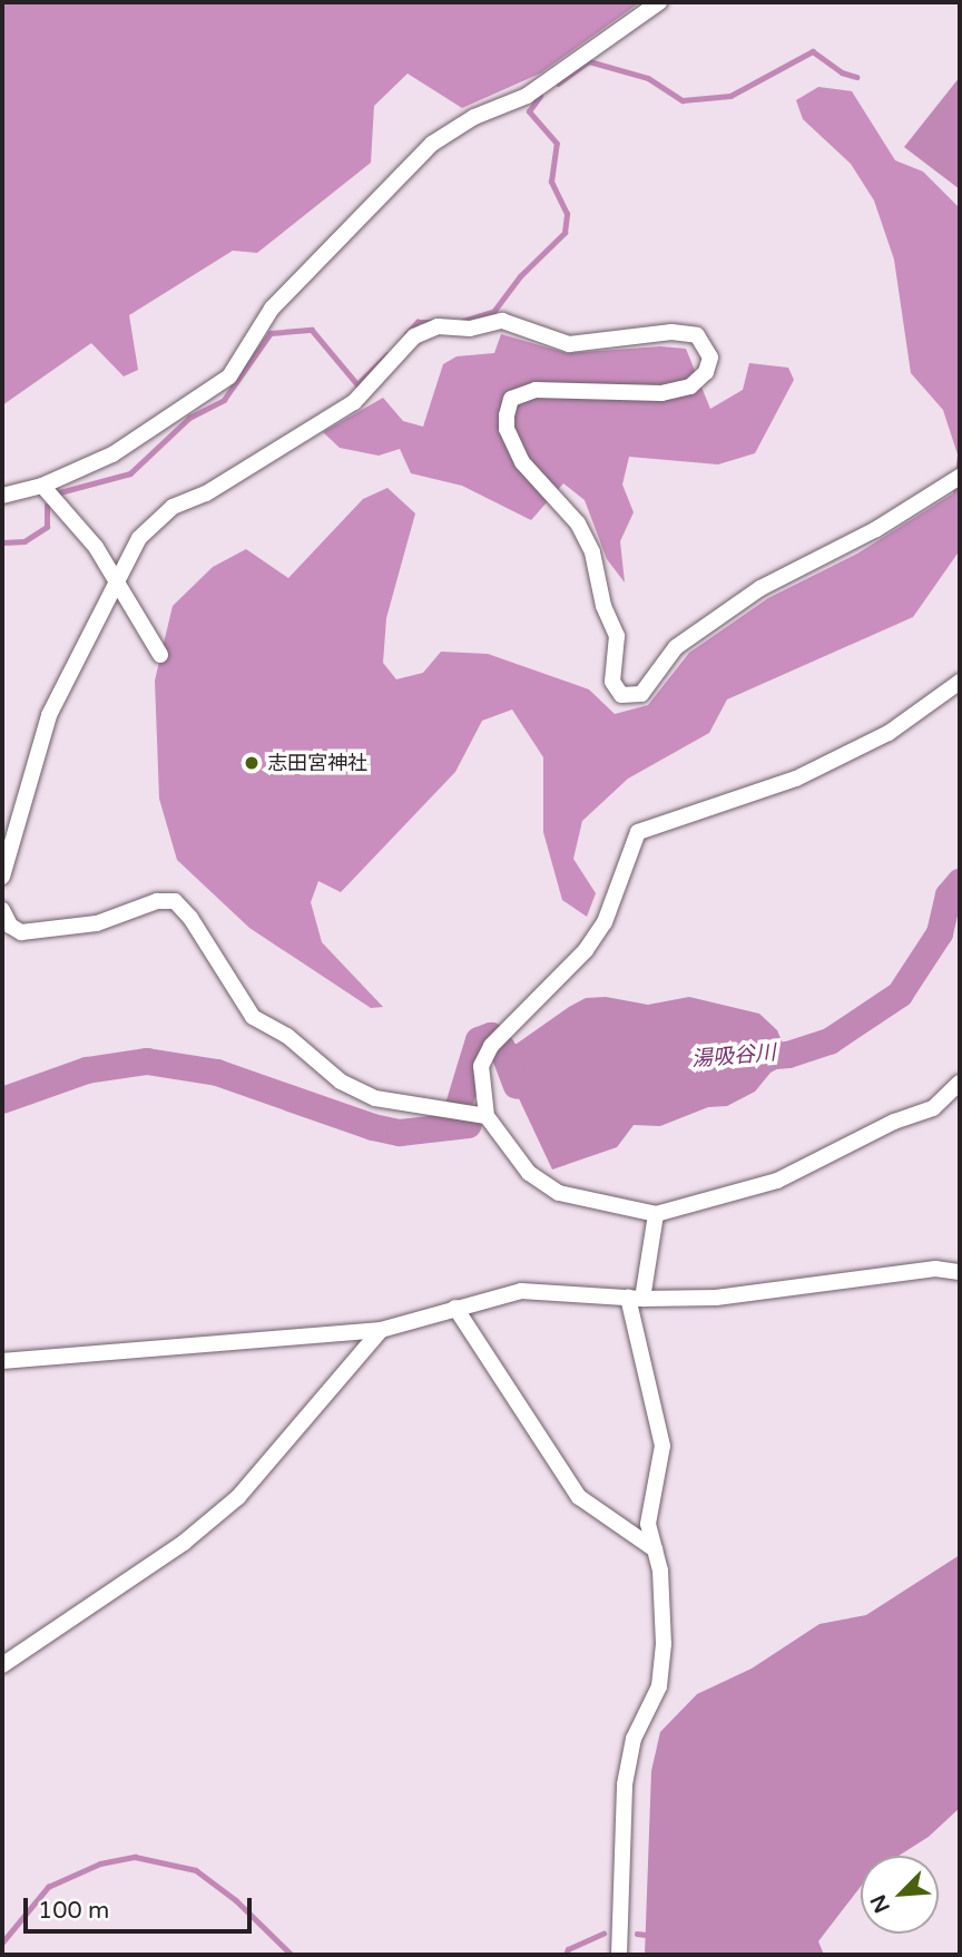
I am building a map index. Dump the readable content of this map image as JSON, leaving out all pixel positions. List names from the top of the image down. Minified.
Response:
{"water":["湯吸谷川"],"places":["志田宮神社"],"scale_bar":"100 m","north":"bottom left"}
